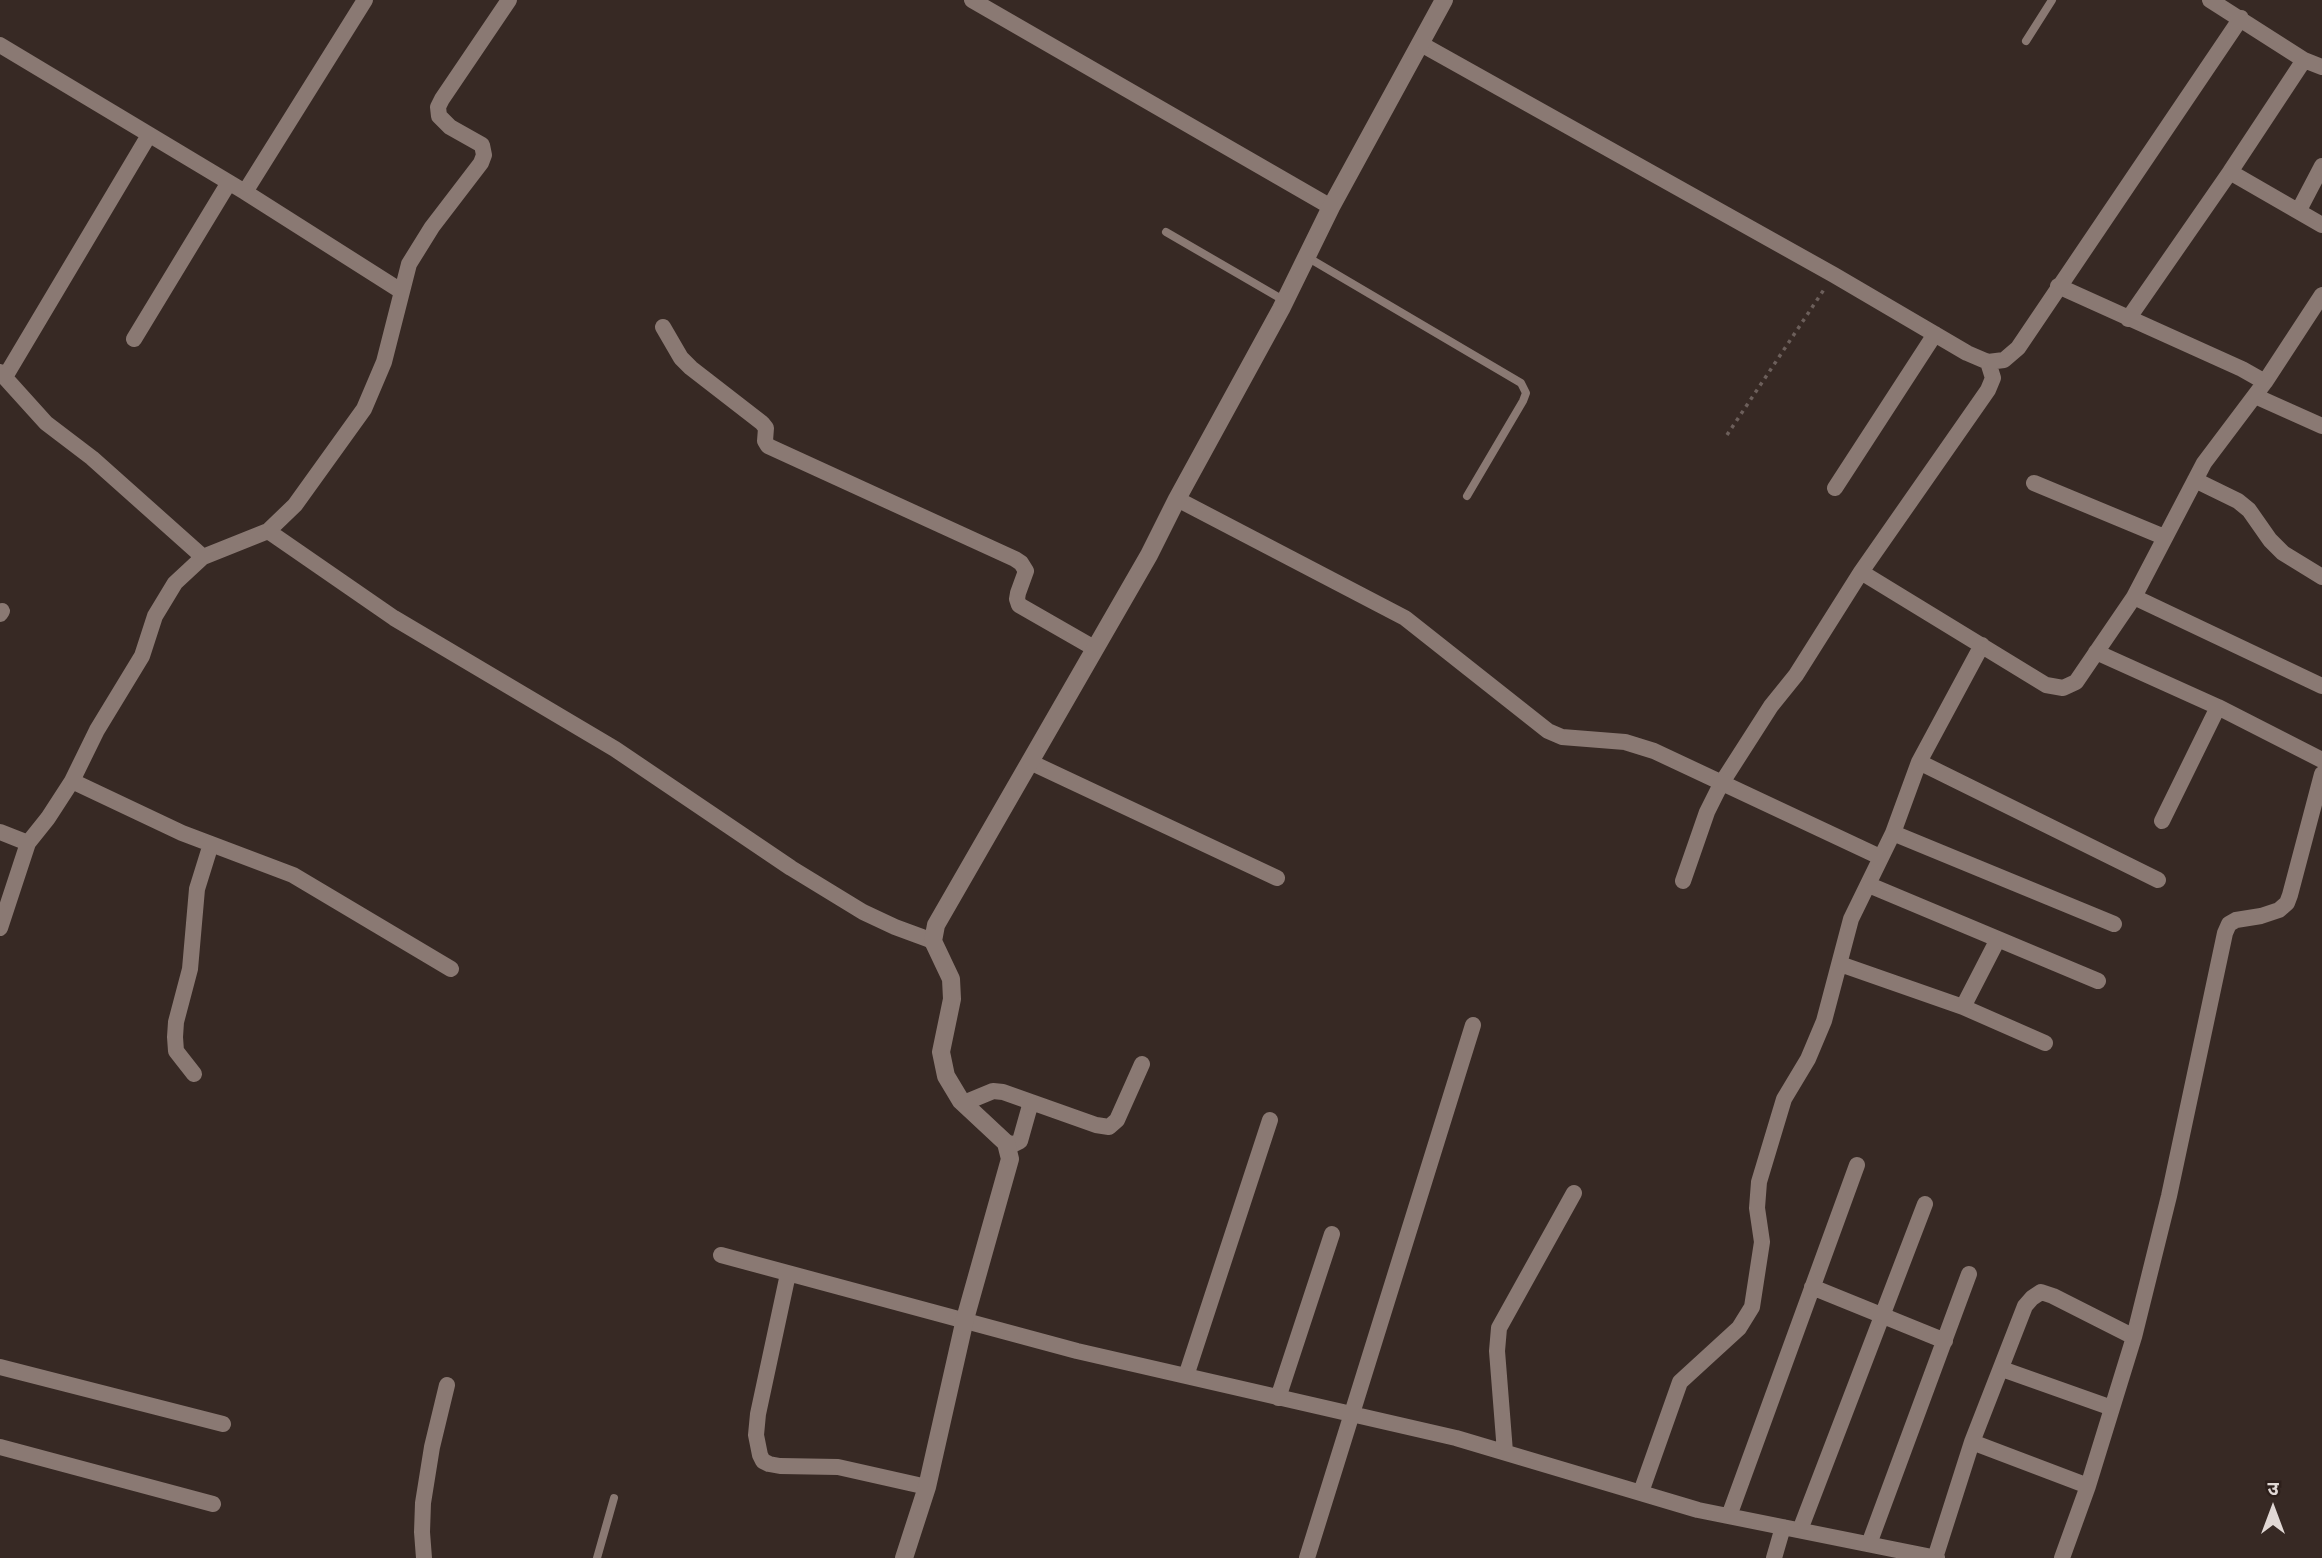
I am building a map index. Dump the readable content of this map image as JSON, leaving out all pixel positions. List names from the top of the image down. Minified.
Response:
{"north":"top"}
